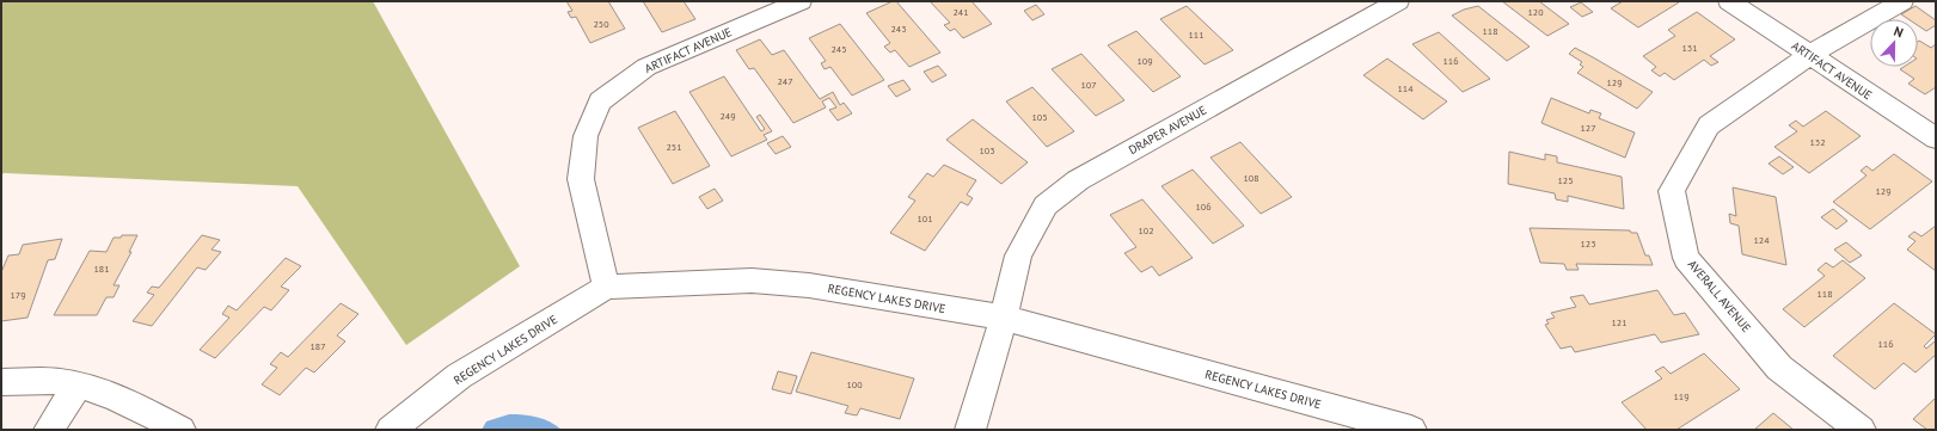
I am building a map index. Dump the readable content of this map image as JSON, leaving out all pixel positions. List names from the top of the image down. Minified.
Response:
{"streets":{"street":["ARTIFACT AVENUE","DRAPER AVENUE","AVERALL AVENUE","REGENCY LAKES DRIVE"]},"crossings":[["ARTIFACT AVENUE","AVERALL AVENUE"],["ARTIFACT AVENUE","REGENCY LAKES DRIVE"],["DRAPER AVENUE","REGENCY LAKES DRIVE"]],"house_numbers":["241","120","250","243","118","111","131","245","109","116","247","129","107","114","249","105","127","132","251","103","108","125","129","106","101","102","124","123","181","118","179","121","116","187","100","119"],"north":"top"}
